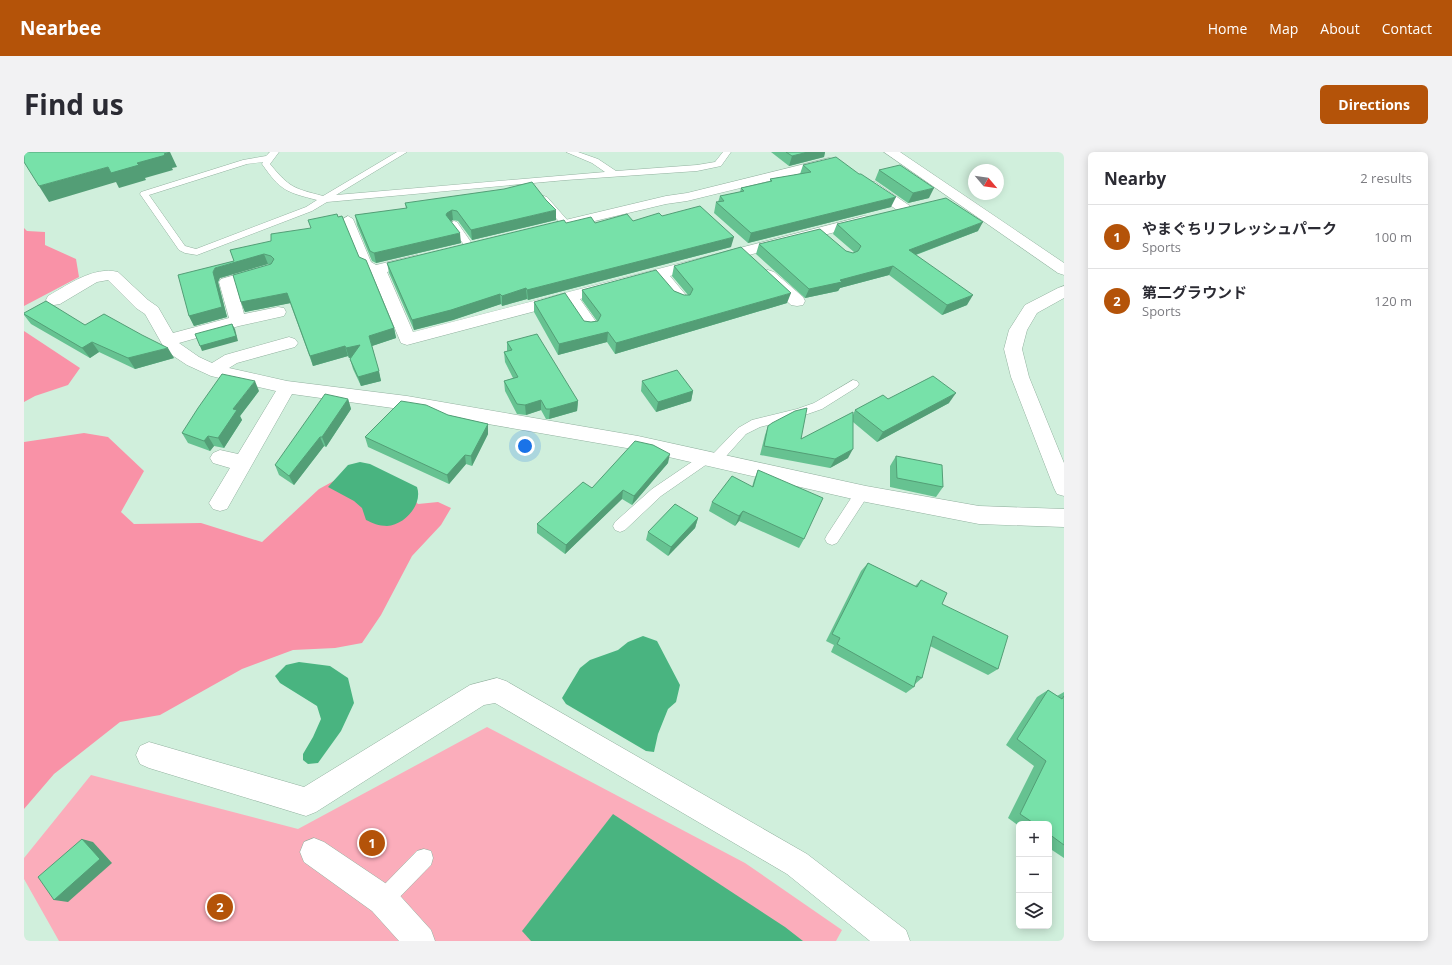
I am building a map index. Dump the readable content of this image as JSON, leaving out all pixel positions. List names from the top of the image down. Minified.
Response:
{"north":"bottom right","page":{"header":"Nearbee","nav":["Home","Map","About","Contact"],"title":"Find us","buttons":"Directions","heading":["Nearby","2 results"],"list":[{"mark":"1","name":"やまぐちリフレッシュパーク","note":"Sports","value":"100 m"},{"mark":"2","name":"第二グラウンド","note":"Sports","value":"120 m"}],"map_buttons":["+","−"],"pins":["1","2"]}}
